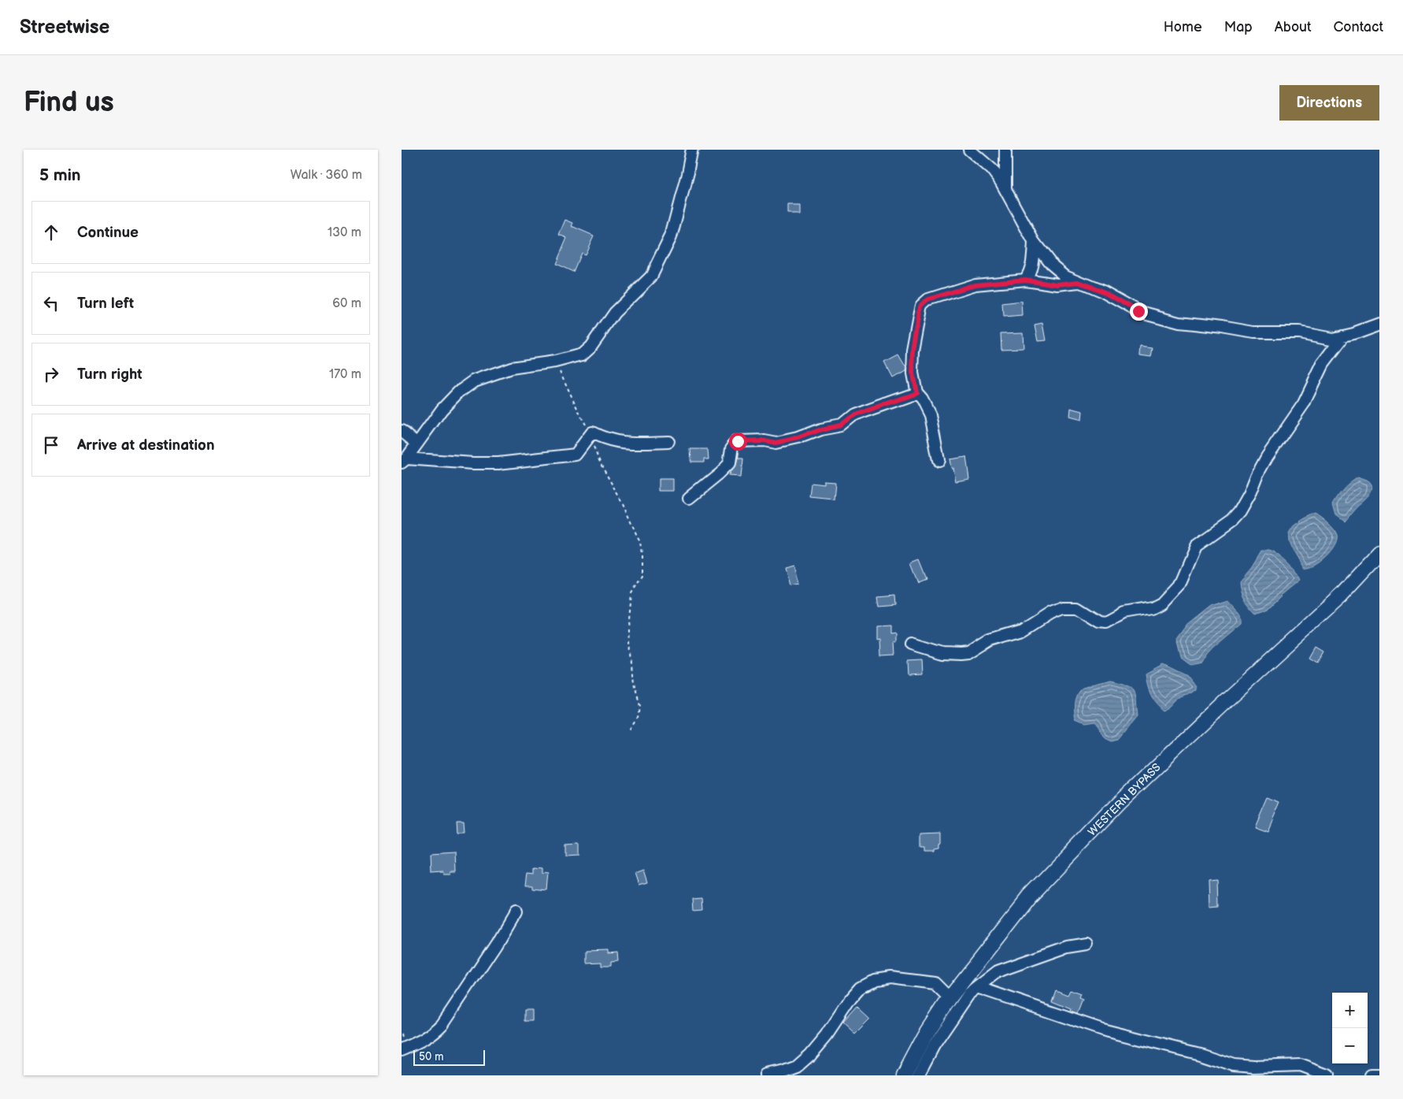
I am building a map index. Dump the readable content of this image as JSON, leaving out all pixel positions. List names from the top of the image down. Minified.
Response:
{"streets":{"main road":["WESTERN BYPASS"]},"scale_bar":"50 m","page":{"header":"Streetwise","nav":["Home","Map","About","Contact"],"buttons":"Directions","title":"Find us","heading":["5 min","Walk · 360 m"],"list":[["Continue","130 m"],["Turn left","60 m"],["Turn right","170 m"],"Arrive at destination"],"map_buttons":["+","−"],"scale":"50 m"}}
